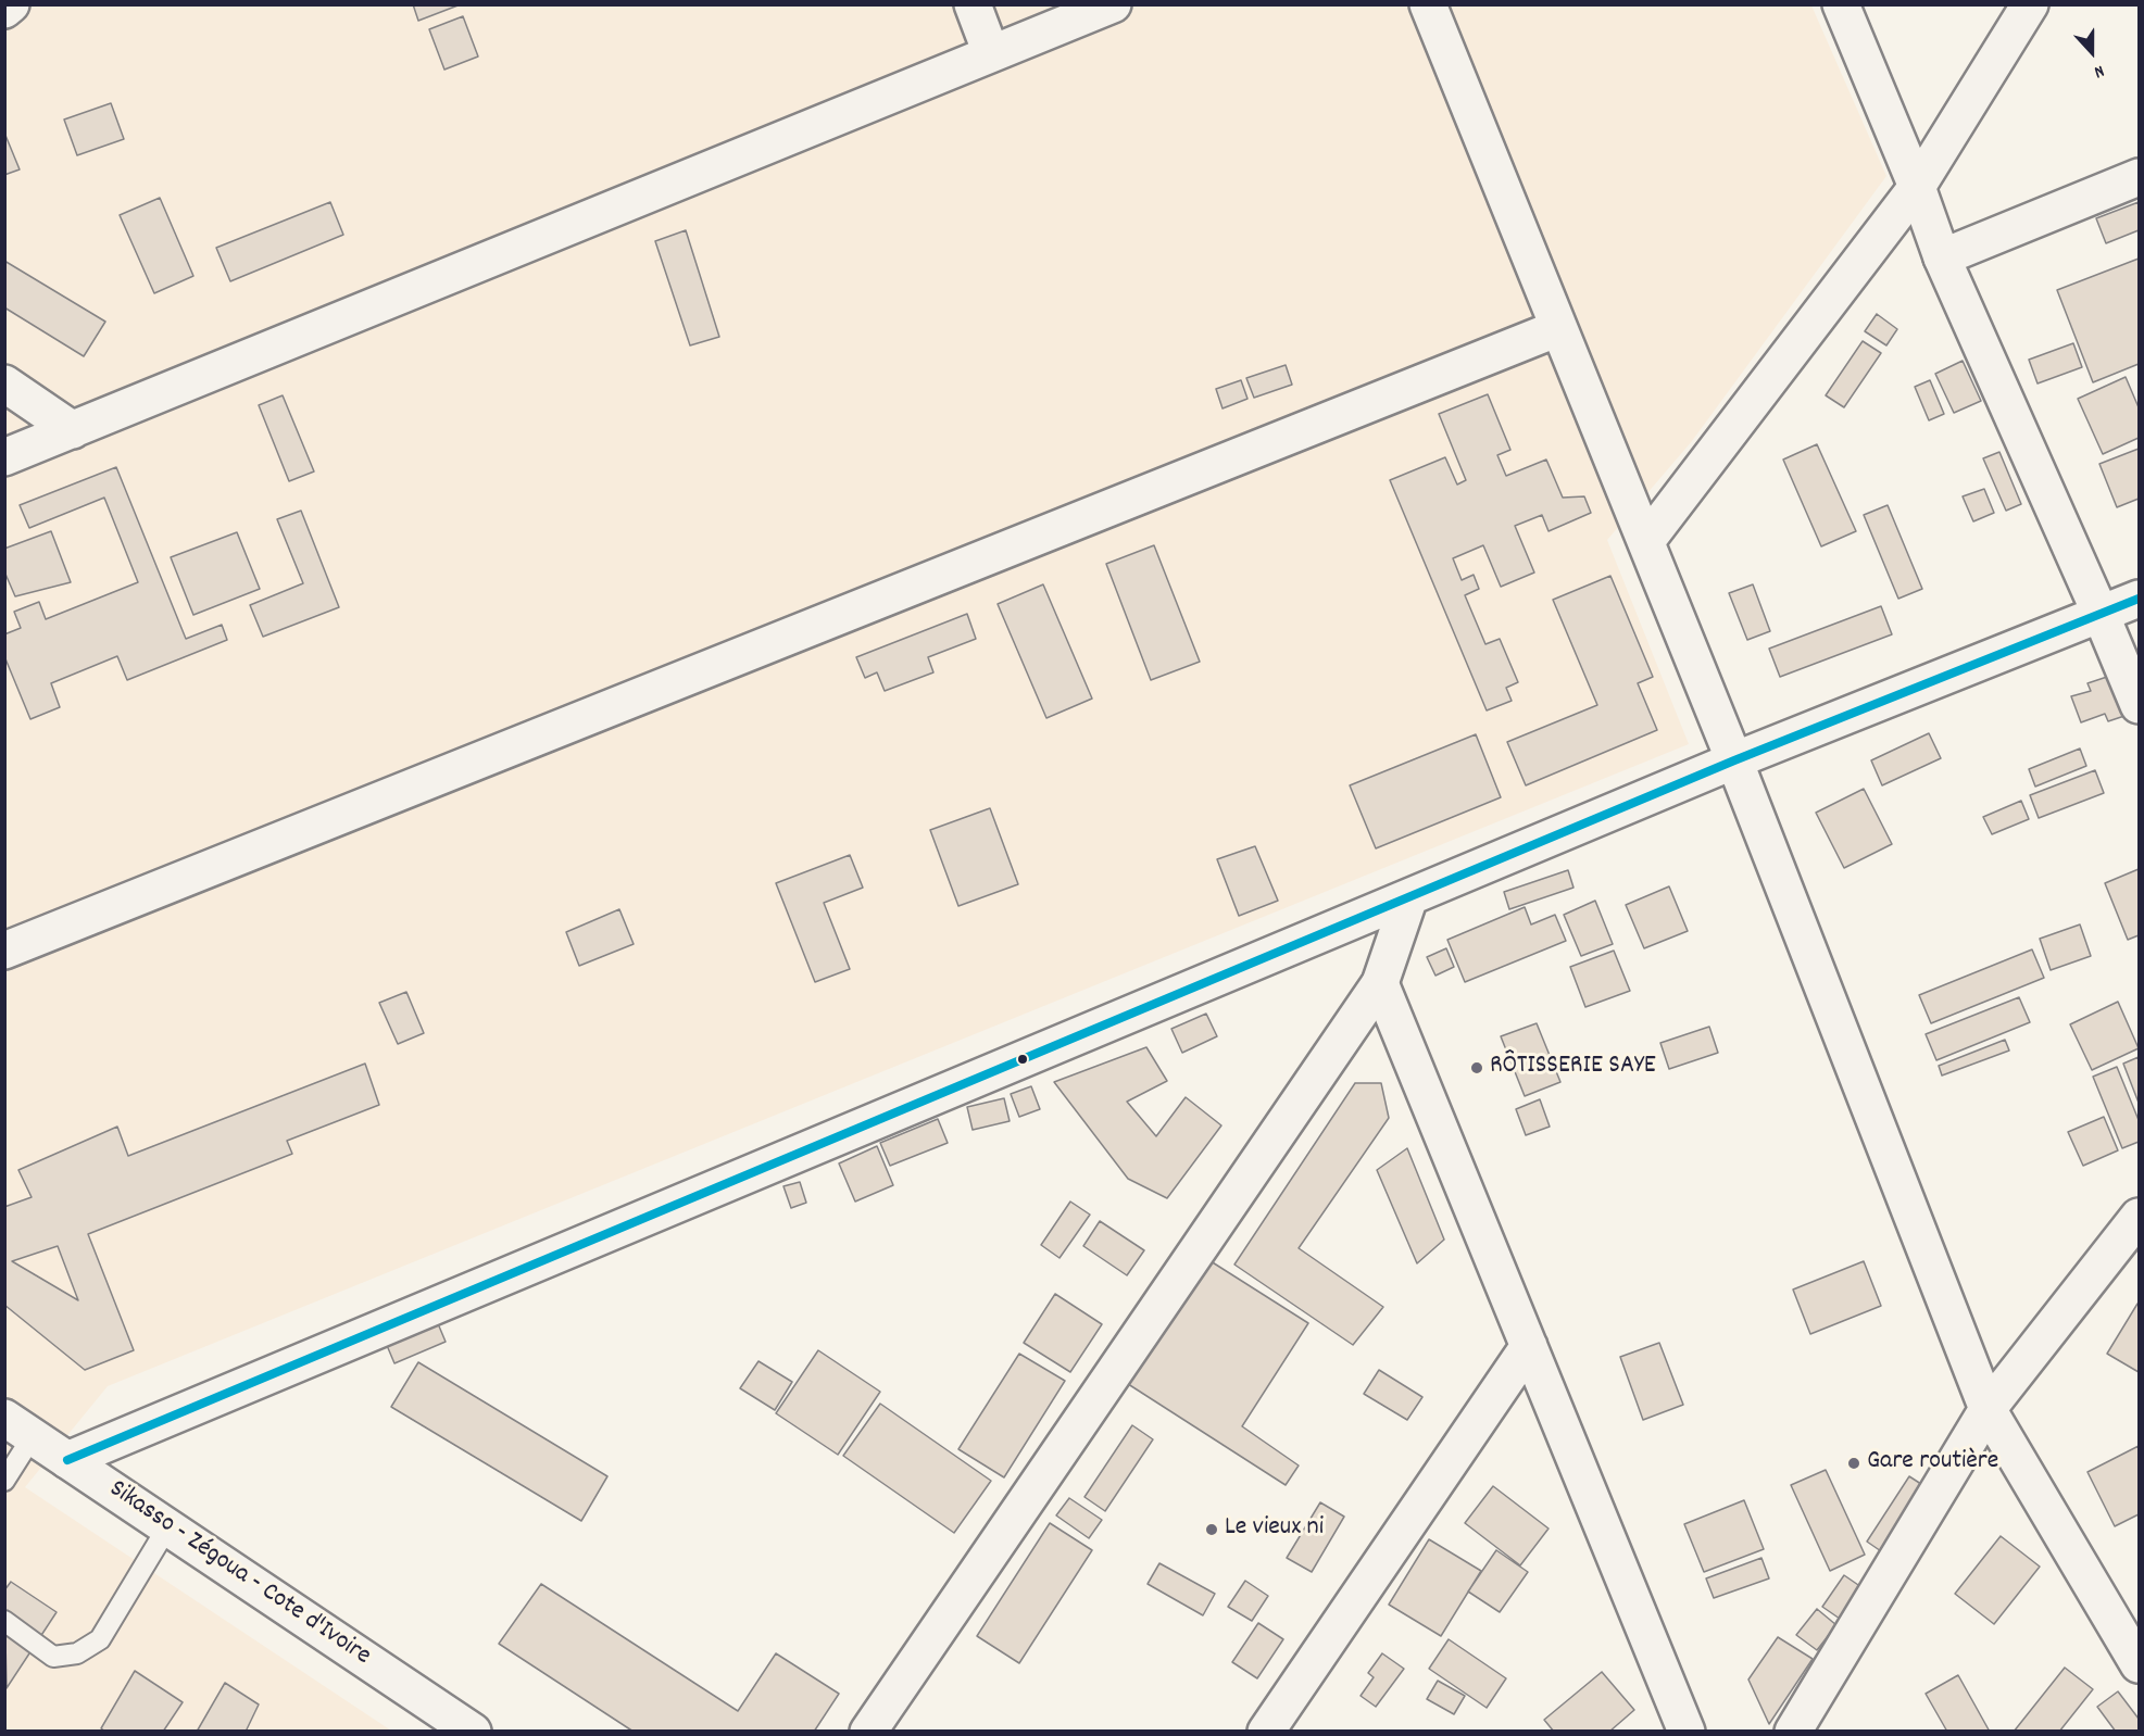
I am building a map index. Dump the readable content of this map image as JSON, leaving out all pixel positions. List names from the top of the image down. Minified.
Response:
{"streets":{"main road":["Sikasso - Zégoua - Cote d'Ivoire"]},"places":["RÔTISSERIE SAYE","Gare routière","Le vieux ni"],"north":"bottom"}
